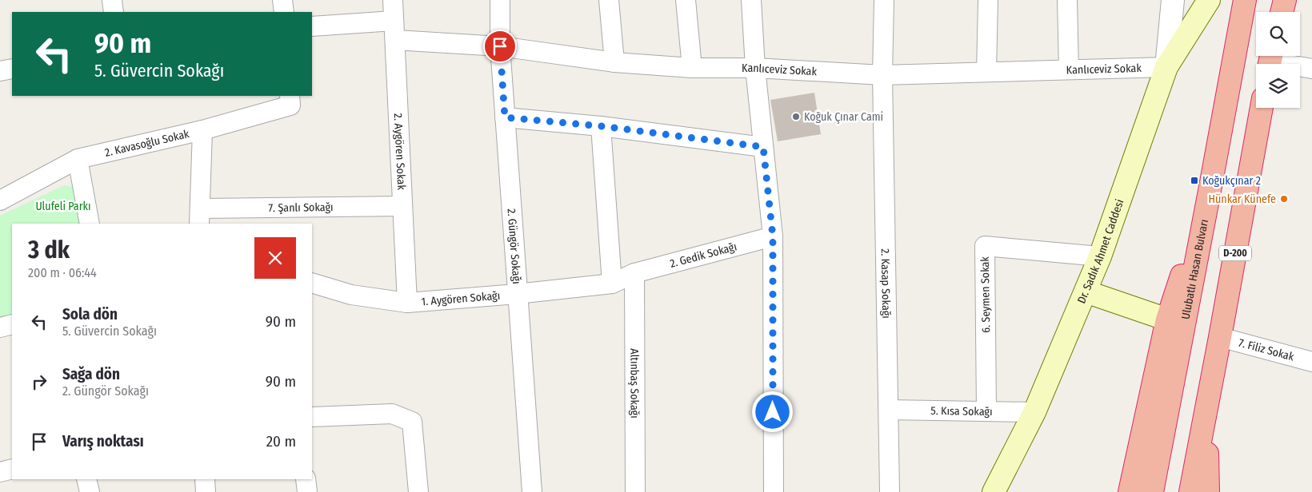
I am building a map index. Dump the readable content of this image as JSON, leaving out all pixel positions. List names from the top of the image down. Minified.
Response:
{"streets":{"highway":["D-200","Ulubatlı Hasan Bulvarı"],"main road":["Dr. Sadık Ahmet Caddesi"],"street":["Kanlıceviz Sokak","2. Kavasoğlu Sokak","2. Aygören Sokak","7. Şanlı Sokağı","2. Güngör Sokağı","2. Gedik Sokağı","2. Kasap Sokağı","6. Seymen Sokak","1. Aygören Sokağı","7. Filiz Sokak","Altınbaş Sokağı","5. Kısa Sokağı"]},"crossings":[["Kanlıceviz Sokak","2. Aygören Sokak"],["Kanlıceviz Sokak","2. Güngör Sokağı"],["Kanlıceviz Sokak","Dr. Sadık Ahmet Caddesi"],["Kanlıceviz Sokak","2. Kasap Sokağı"],["2. Aygören Sokak","7. Şanlı Sokağı"],["2. Aygören Sokak","1. Aygören Sokağı"],["2. Güngör Sokağı","1. Aygören Sokağı"],["Dr. Sadık Ahmet Caddesi","6. Seymen Sokak"],["Dr. Sadık Ahmet Caddesi","5. Kısa Sokağı"],["D-200","7. Filiz Sokak"],["2. Gedik Sokağı","1. Aygören Sokağı"],["2. Gedik Sokağı","Altınbaş Sokağı"],["2. Kasap Sokağı","5. Kısa Sokağı"],["6. Seymen Sokak","5. Kısa Sokağı"],["1. Aygören Sokağı","Altınbaş Sokağı"]],"parks":["Ulufeli Parkı"],"places":{"other":["Koğuk Çınar Cami","Hünkar Künefe"],"transit":["Koğukçınar 2"]},"page":{"turn":["90 m","5. Güvercin Sokağı"],"heading":["3 dk","200 m · 06:44"],"list":[{"name":"Sola dön","note":"5. Güvercin Sokağı","value":"90 m"},{"name":"Sağa dön","note":"2. Güngör Sokağı","value":"90 m"},{"name":"Varış noktası","value":"20 m"}]}}
